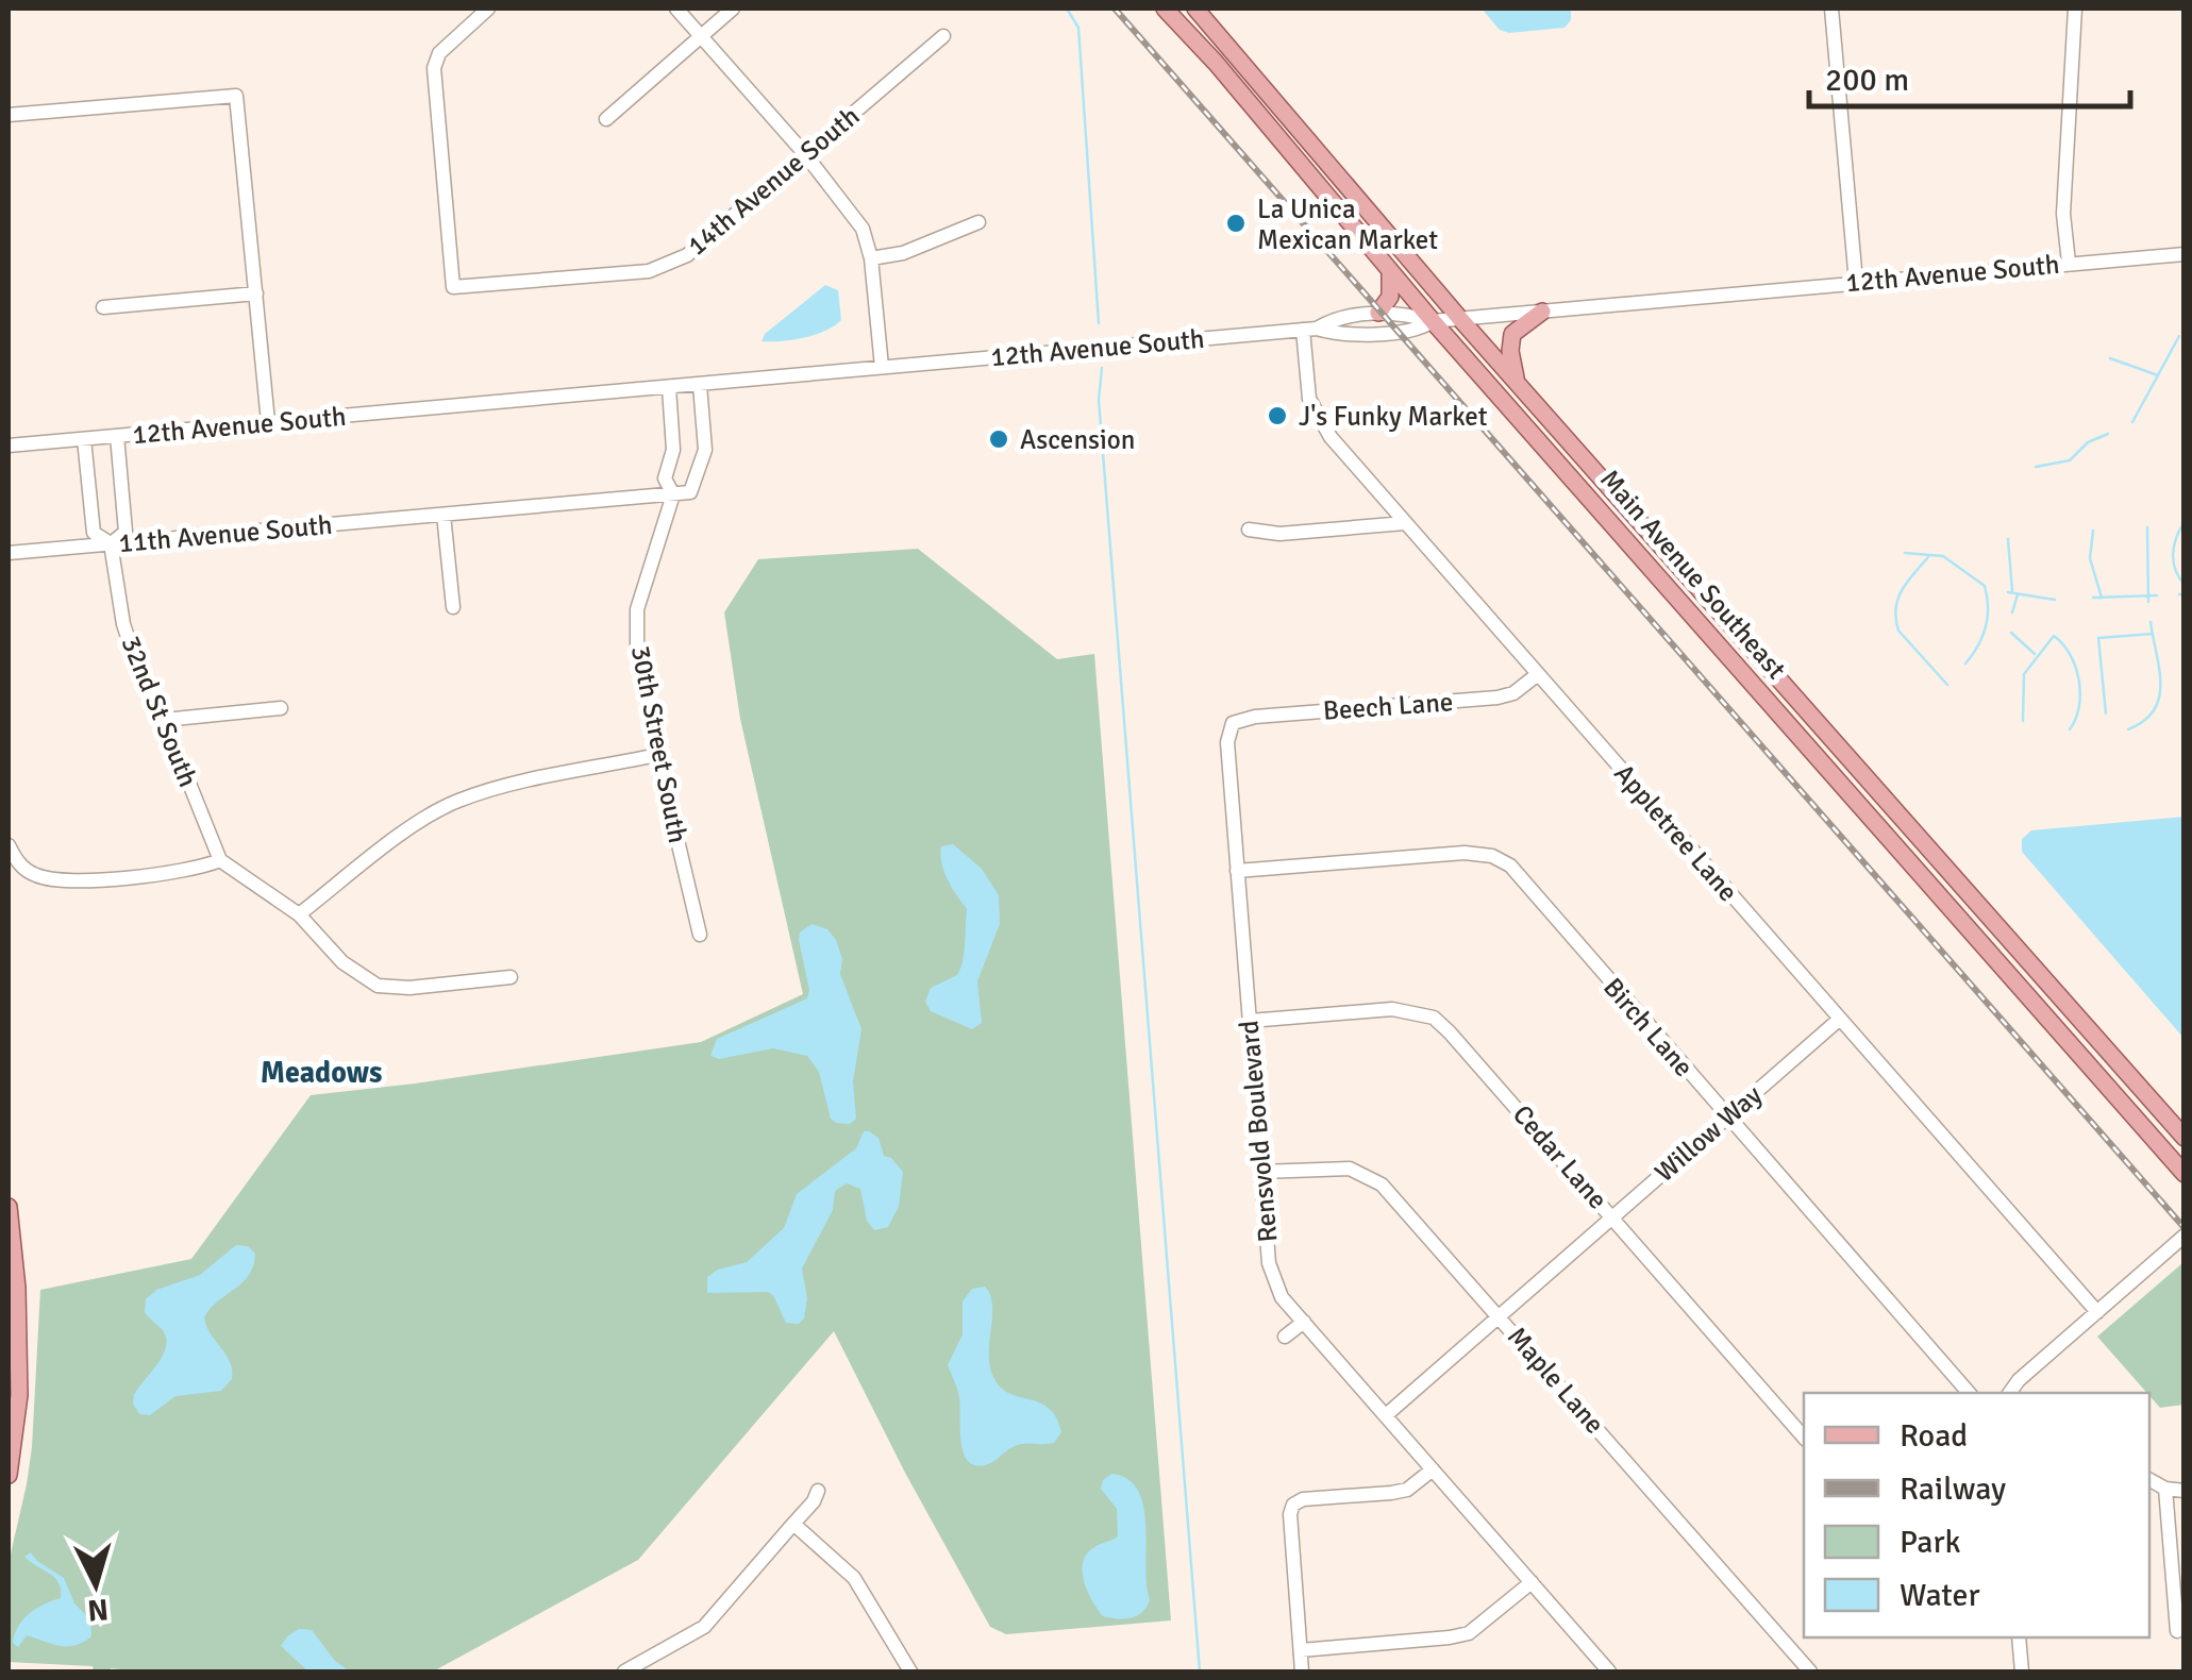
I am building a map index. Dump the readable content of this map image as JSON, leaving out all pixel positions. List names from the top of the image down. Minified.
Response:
{"streets":{"main road":["Main Avenue Southeast"],"street":["14th Avenue South","12th Avenue South","11th Avenue South","Beech Lane","32nd St South","30th Street South","Appletree Lane","Birch Lane","Rensvold Boulevard","Willow Way","Cedar Lane","Maple Lane"]},"crossings":[["12th Avenue South","Main Avenue Southeast"],["12th Avenue South","32nd St South"],["12th Avenue South","30th Street South"],["12th Avenue South","Appletree Lane"],["11th Avenue South","32nd St South"],["11th Avenue South","30th Street South"],["Beech Lane","Appletree Lane"],["Beech Lane","Rensvold Boulevard"],["Appletree Lane","Willow Way"],["Birch Lane","Rensvold Boulevard"],["Birch Lane","Willow Way"],["Rensvold Boulevard","Willow Way"],["Rensvold Boulevard","Cedar Lane"],["Rensvold Boulevard","Maple Lane"],["Willow Way","Cedar Lane"],["Willow Way","Maple Lane"]],"districts":["Meadows"],"places":["La Unica Mexican Market","J's Funky Market","Ascension"],"legend":["Road","Railway","Park","Water"],"scale_bar":"200 m","north":"bottom"}
